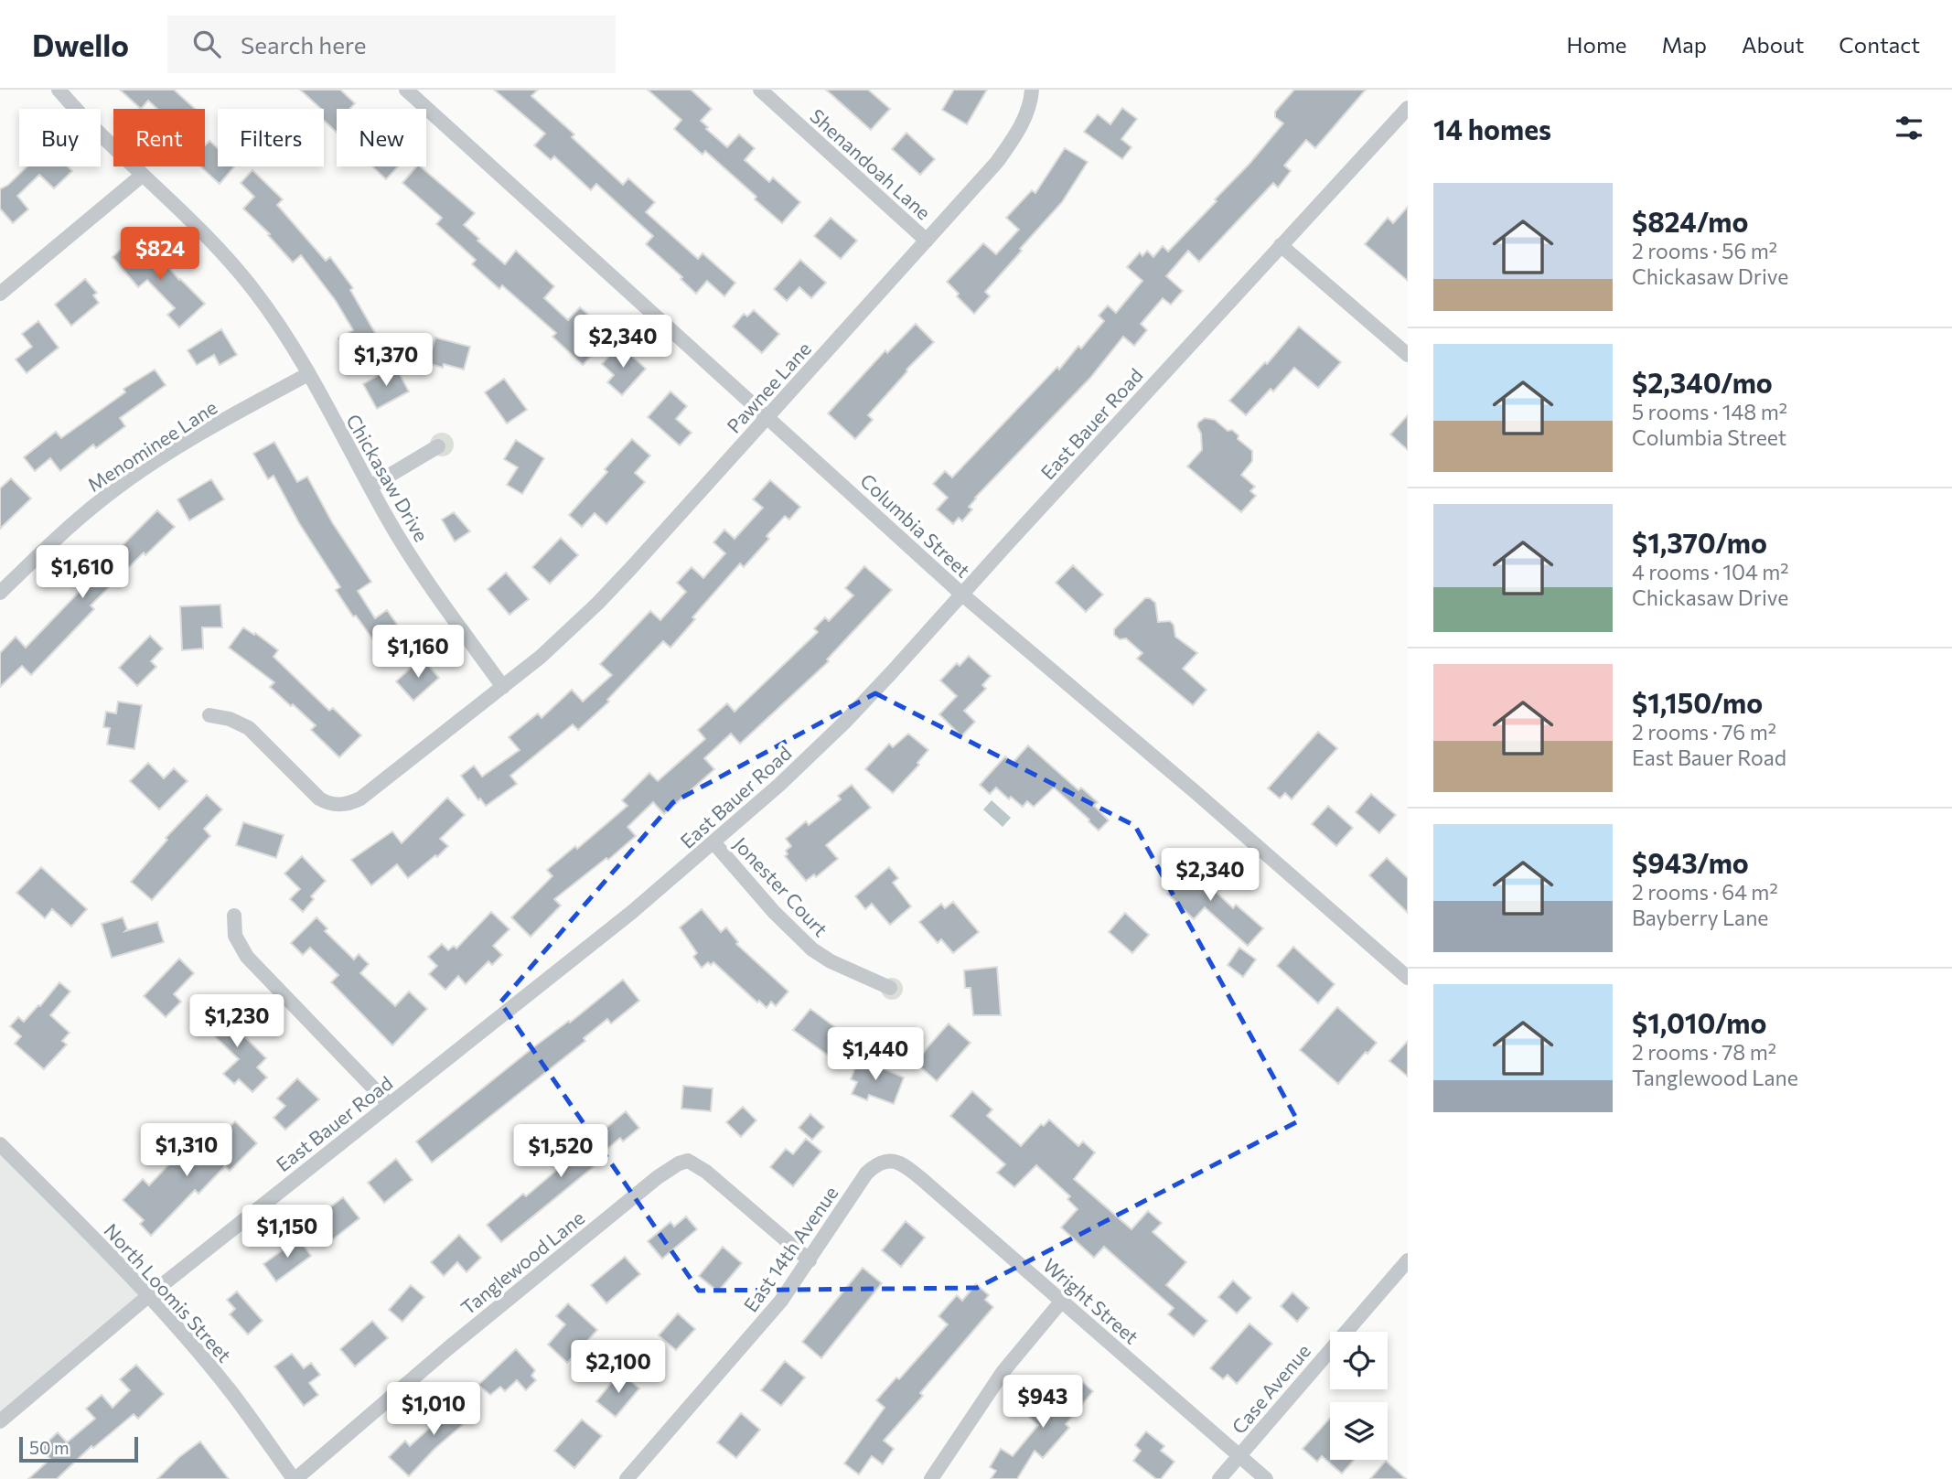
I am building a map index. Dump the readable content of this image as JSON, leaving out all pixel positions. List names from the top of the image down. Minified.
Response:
{"streets":{"street":["Shenandoah Lane","Pawnee Lane","East Bauer Road","Menominee Lane","Chickasaw Drive","Columbia Street","Jonester Court","East 14th Avenue","Tanglewood Lane","North Loomis Street","Wright Street","Case Avenue"]},"crossings":[["Shenandoah Lane","Pawnee Lane"],["Pawnee Lane","Chickasaw Drive"],["Pawnee Lane","Columbia Street"],["East Bauer Road","Columbia Street"],["East Bauer Road","Jonester Court"],["East Bauer Road","North Loomis Street"],["Menominee Lane","Chickasaw Drive"],["East 14th Avenue","Tanglewood Lane"],["East 14th Avenue","Wright Street"],["Tanglewood Lane","North Loomis Street"],["Wright Street","Case Avenue"]],"scale_bar":"50 m","page":{"header":"Dwello","search":"Search here","nav":["Home","Map","About","Contact"],"heading":"14 homes","chip":["Buy","Rent","Filters","New"],"list":[{"name":"$824/mo","note":"2 rooms · 56 m² · Chickasaw Drive"},{"name":"$2,340/mo","note":"5 rooms · 148 m² · Columbia Street"},{"name":"$1,370/mo","note":"4 rooms · 104 m² · Chickasaw Drive"},{"name":"$1,150/mo","note":"2 rooms · 76 m² · East Bauer Road"},{"name":"$943/mo","note":"2 rooms · 64 m² · Bayberry Lane"},{"name":"$1,010/mo","note":"2 rooms · 78 m² · Tanglewood Lane"}],"price":["$824","$2,340","$1,370","$1,610","$1,160","$2,340","$1,230","$1,440","$1,310","$1,520","$1,150","$2,100","$943","$1,010"],"scale":"50 m"}}
